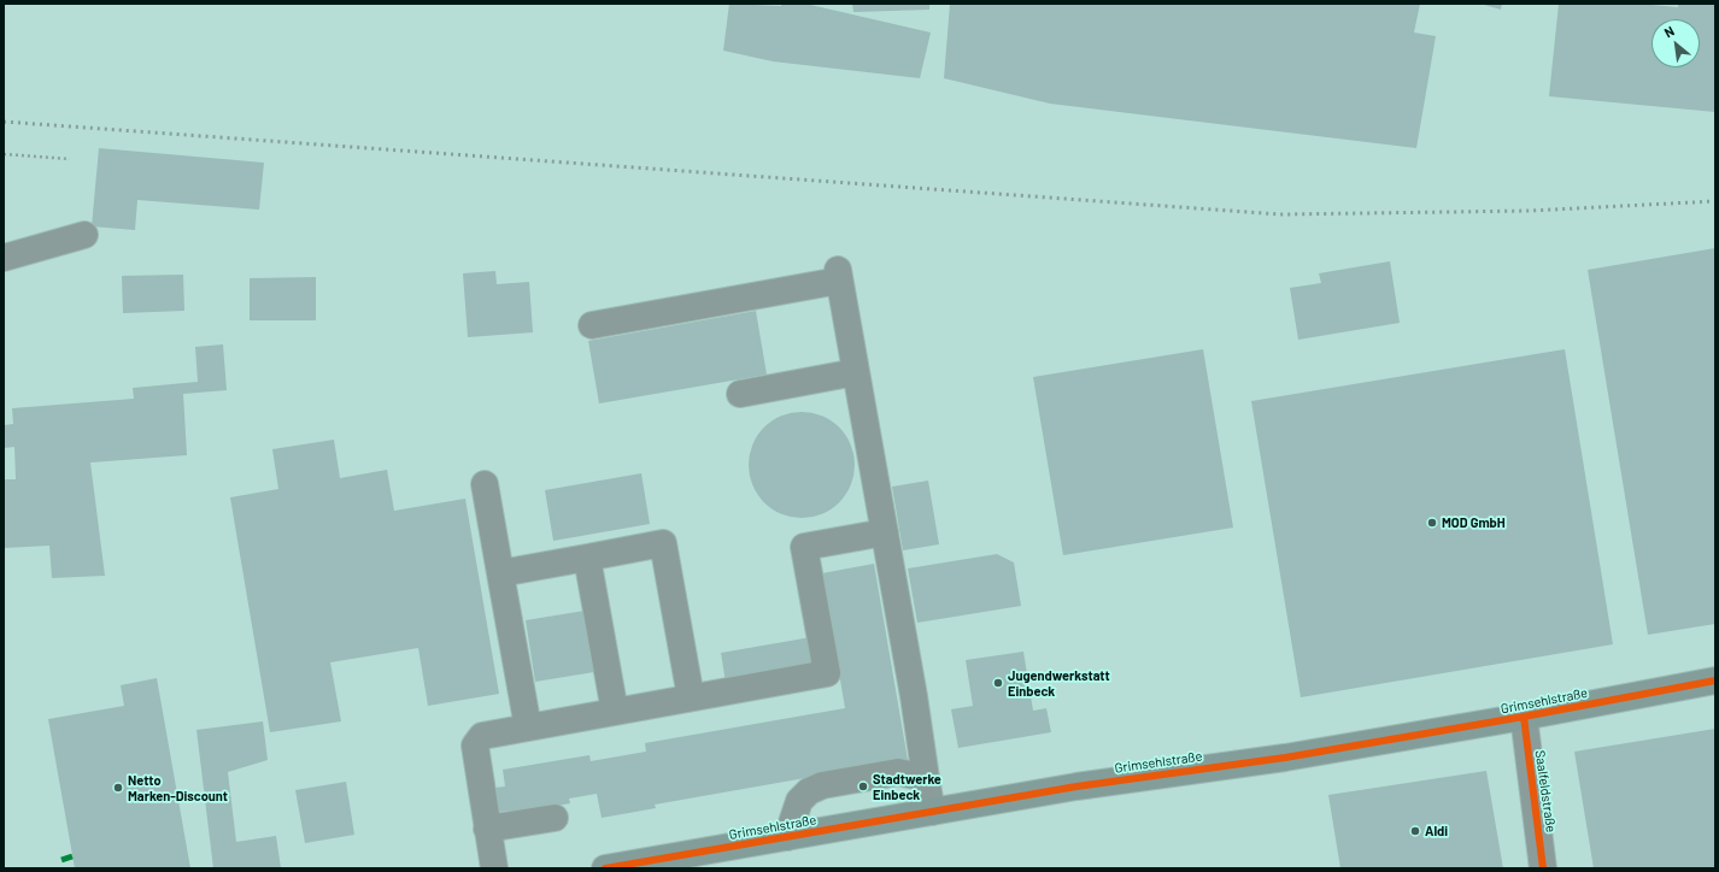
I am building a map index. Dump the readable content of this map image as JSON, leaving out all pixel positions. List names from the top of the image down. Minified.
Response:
{"streets":{"main road":["Grimsehlstraße"],"street":["Saalfeldstraße"]},"crossings":[["Grimsehlstraße","Saalfeldstraße"]],"places":["MOD GmbH","Jugendwerkstatt Einbeck","Stadtwerke Einbeck","Netto Marken-Discount","Aldi"],"north":"top left"}
